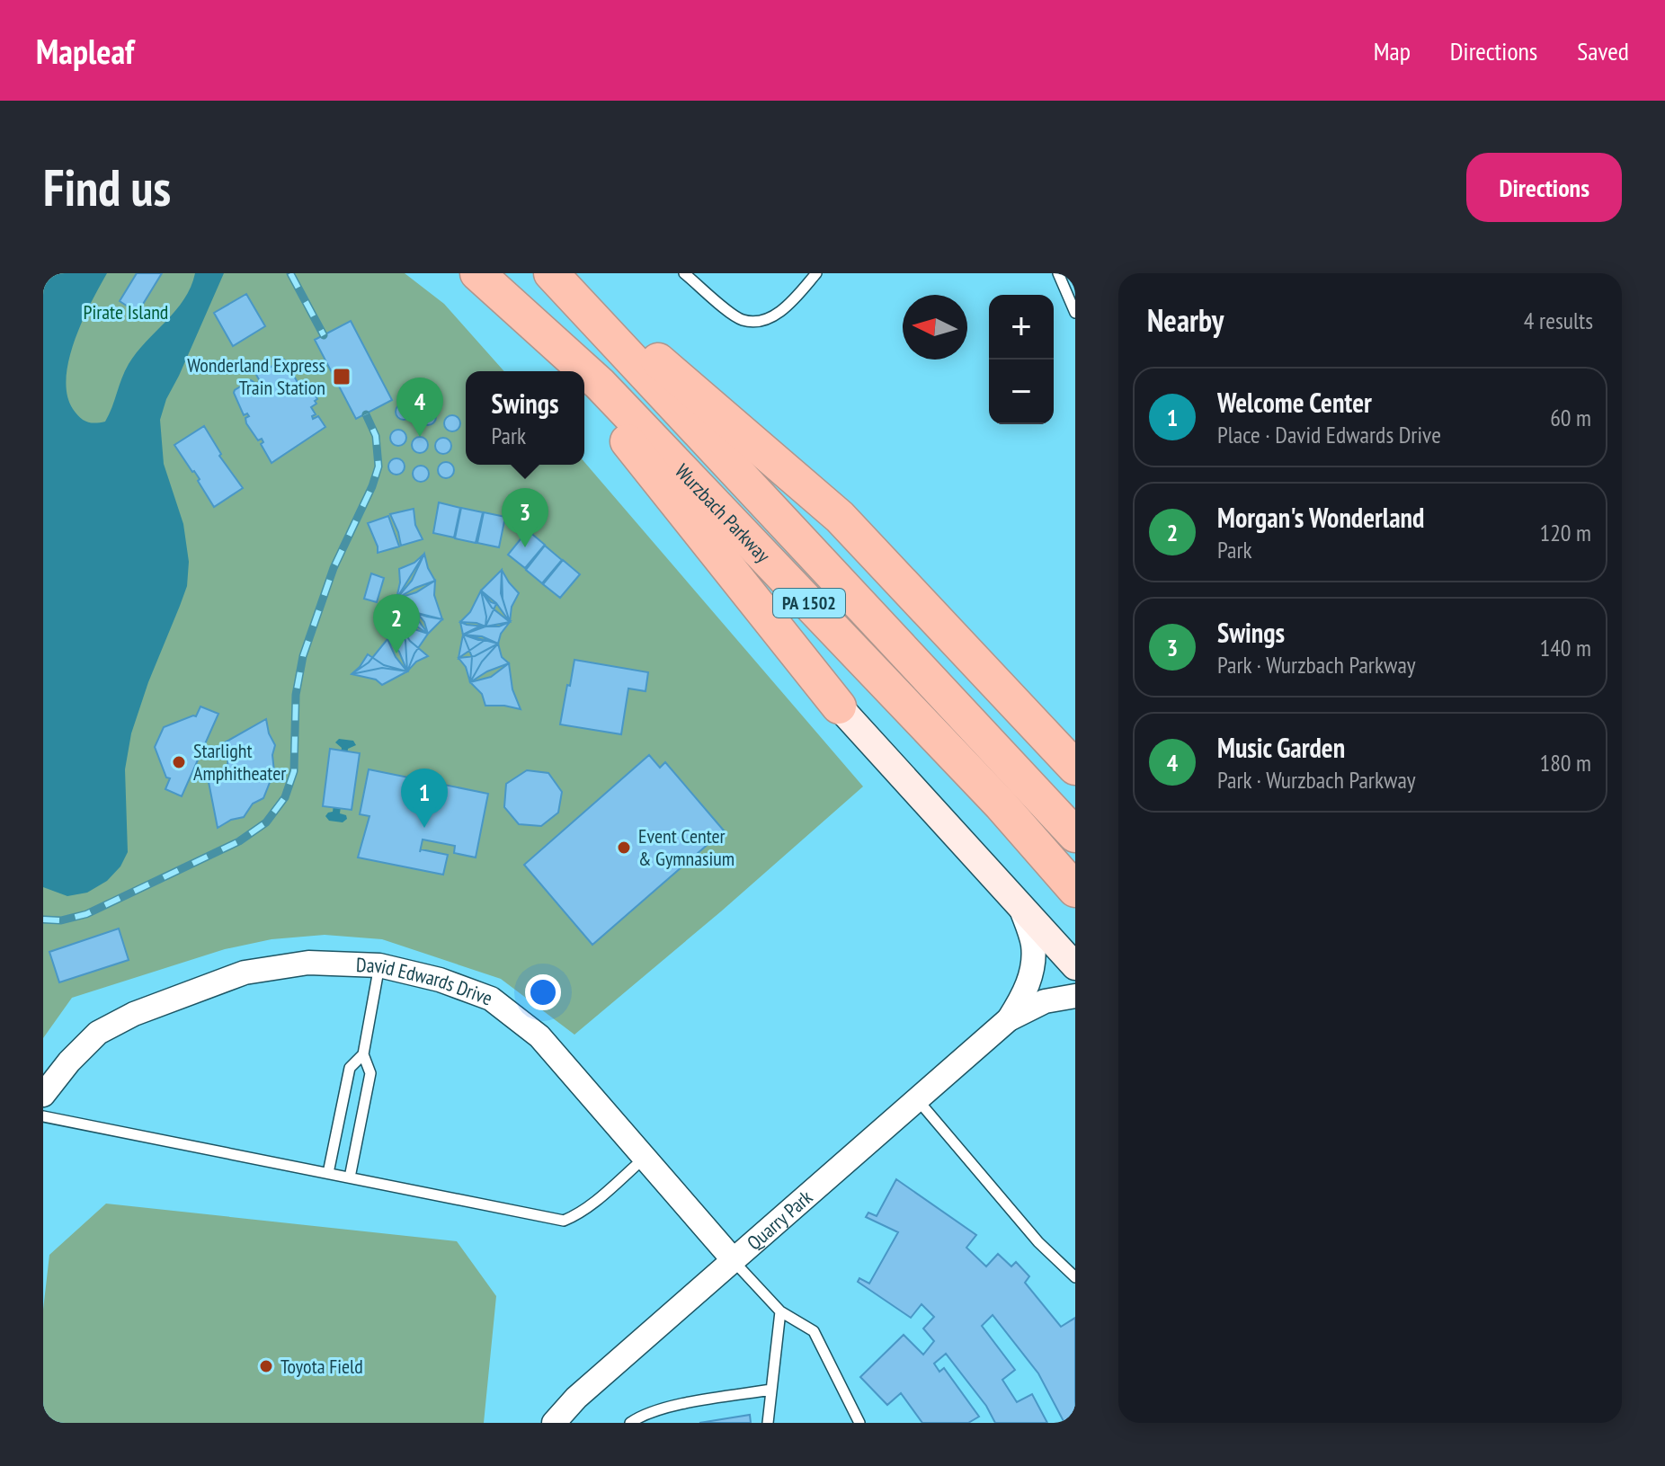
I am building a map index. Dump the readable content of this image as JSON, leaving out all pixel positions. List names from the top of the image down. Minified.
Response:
{"streets":{"highway":["Wurzbach Parkway","PA 1502"],"street":["David Edwards Drive","Quarry Park"]},"crossings":[["David Edwards Drive","Quarry Park"]],"parks":["Pirate Island"],"places":{"transit":["Wonderland Express Train Station"],"other":["Starlight Amphitheater","Event Center & Gymnasium","Toyota Field"]},"north":"left","page":{"header":"Mapleaf","nav":["Map","Directions","Saved"],"buttons":"Directions","title":"Find us","heading":["Nearby","4 results"],"map_buttons":["+","−"],"list":[{"mark":"1","name":"Welcome Center","note":"Place · David Edwards Drive","value":"60 m"},{"mark":"2","name":"Morgan's Wonderland","note":"Park","value":"120 m"},{"mark":"3","name":"Swings","note":"Park · Wurzbach Parkway","value":"140 m"},{"mark":"4","name":"Music Garden","note":"Park · Wurzbach Parkway","value":"180 m"}],"popup":["Swings","Park"],"pins":["4","3","2","1"]}}
